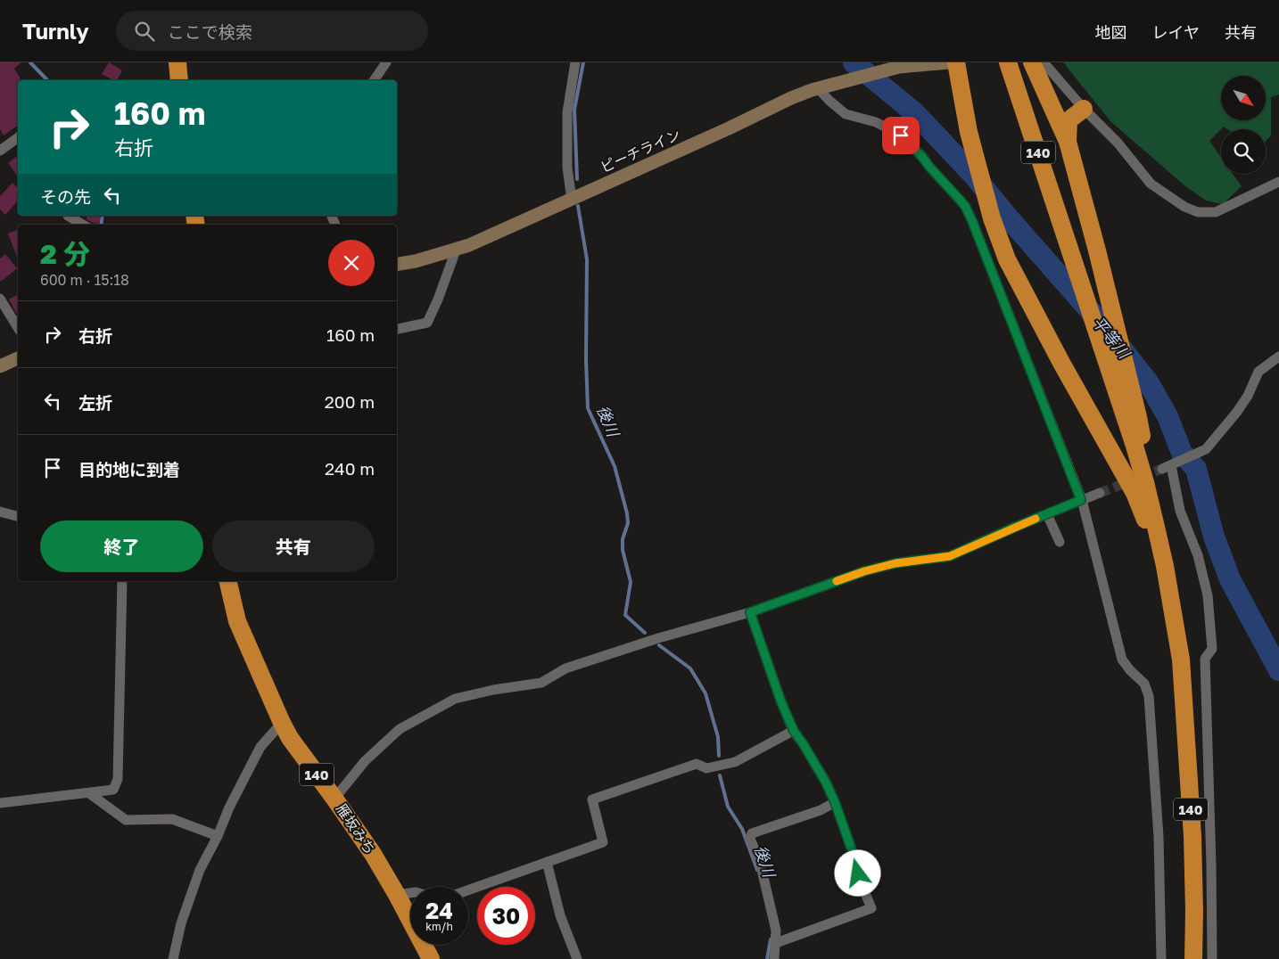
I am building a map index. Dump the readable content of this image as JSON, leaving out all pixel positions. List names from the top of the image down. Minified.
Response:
{"streets":{"highway":["140","雁坂みち"],"street":["ピーチライン"]},"water":["平等川","後川"],"north":"bottom right","page":{"header":"Turnly","search":"ここで検索","nav":["地図","レイヤ","共有"],"turn":["160 m","右折"],"then":"その先","heading":["2 分","600 m · 15:18"],"list":[{"name":"右折","value":"160 m"},{"name":"左折","value":"200 m"},{"name":"目的地に到着","value":"240 m"}],"buttons":["終了","共有"],"speed":"24 km/h","limit":"30"}}
